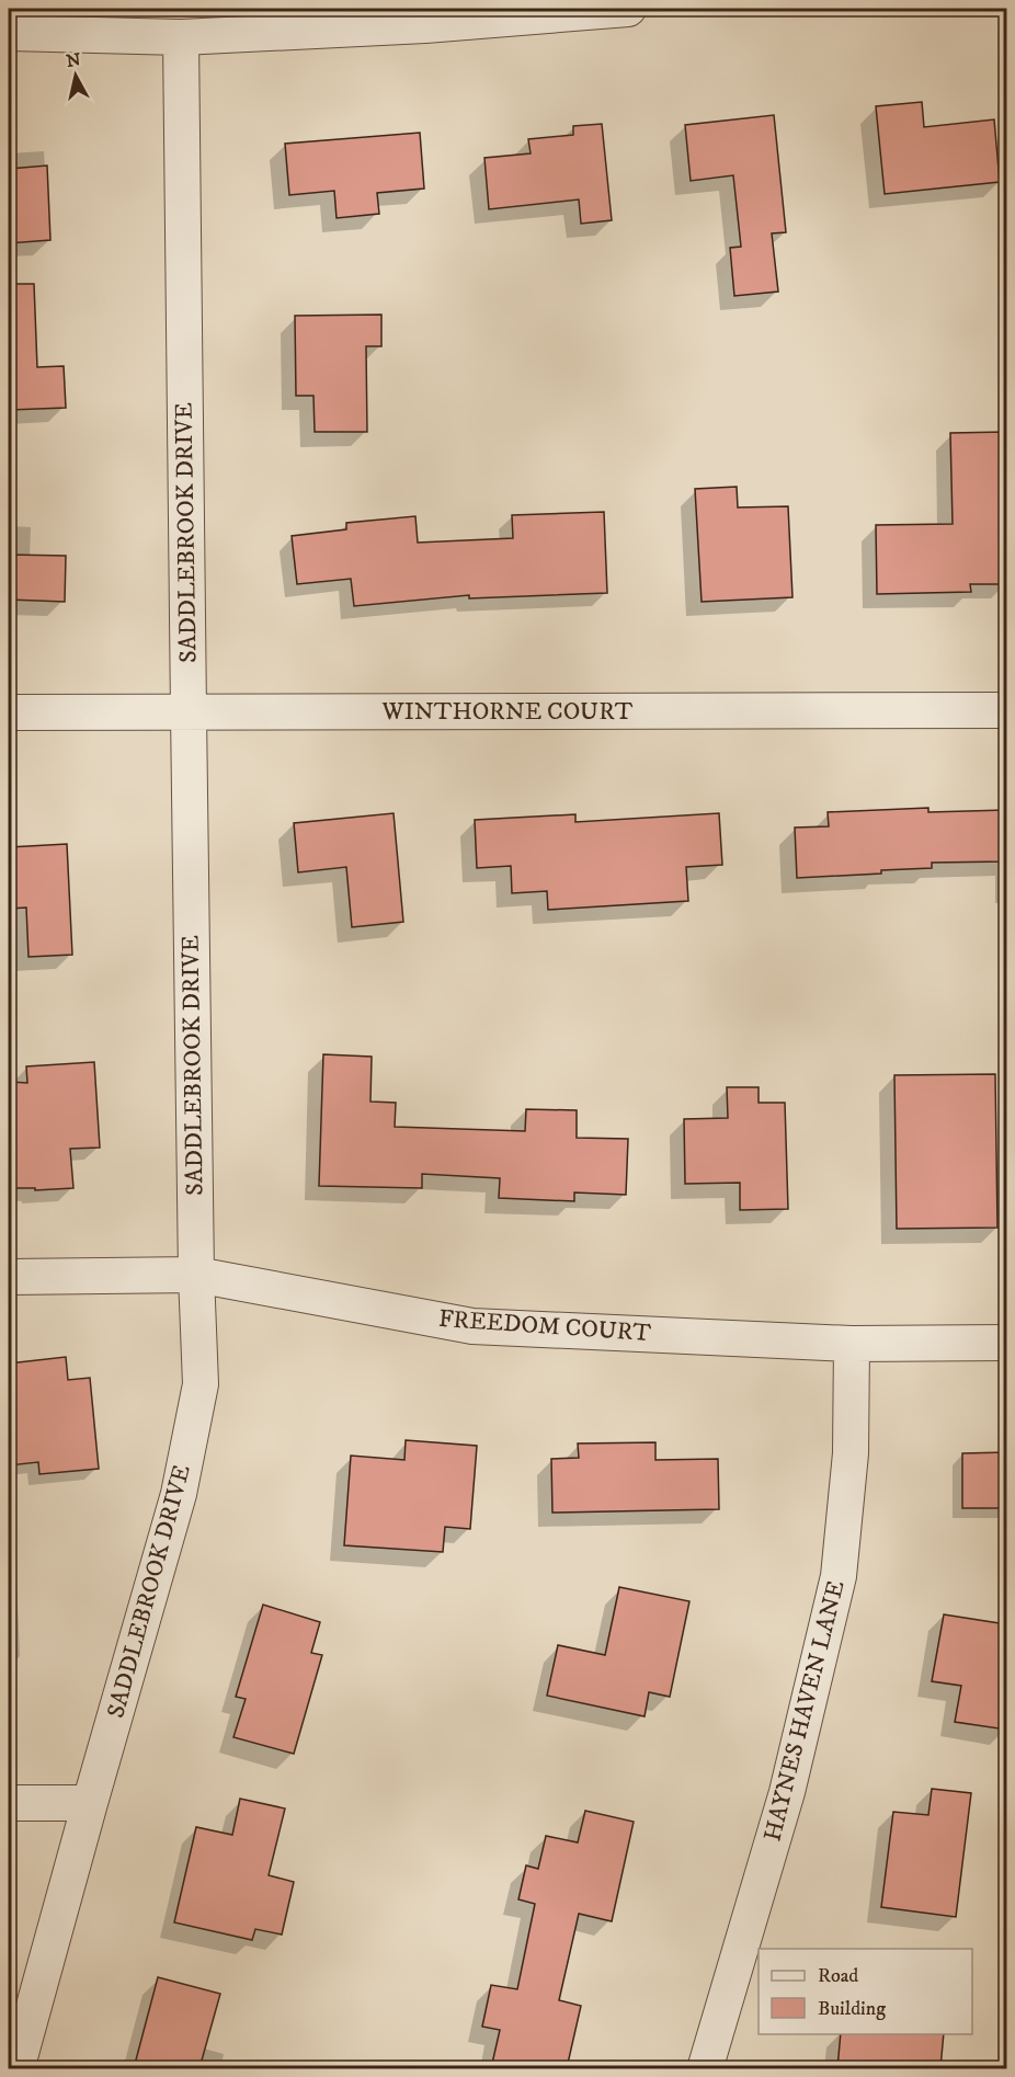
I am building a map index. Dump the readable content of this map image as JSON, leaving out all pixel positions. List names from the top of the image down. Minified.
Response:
{"streets":{"street":["SADDLEBROOK DRIVE","WINTHORNE COURT","FREEDOM COURT","HAYNES HAVEN LANE"]},"crossings":[["SADDLEBROOK DRIVE","WINTHORNE COURT"],["SADDLEBROOK DRIVE","FREEDOM COURT"],["FREEDOM COURT","HAYNES HAVEN LANE"]],"legend":["Road","Building"],"north":"top"}
